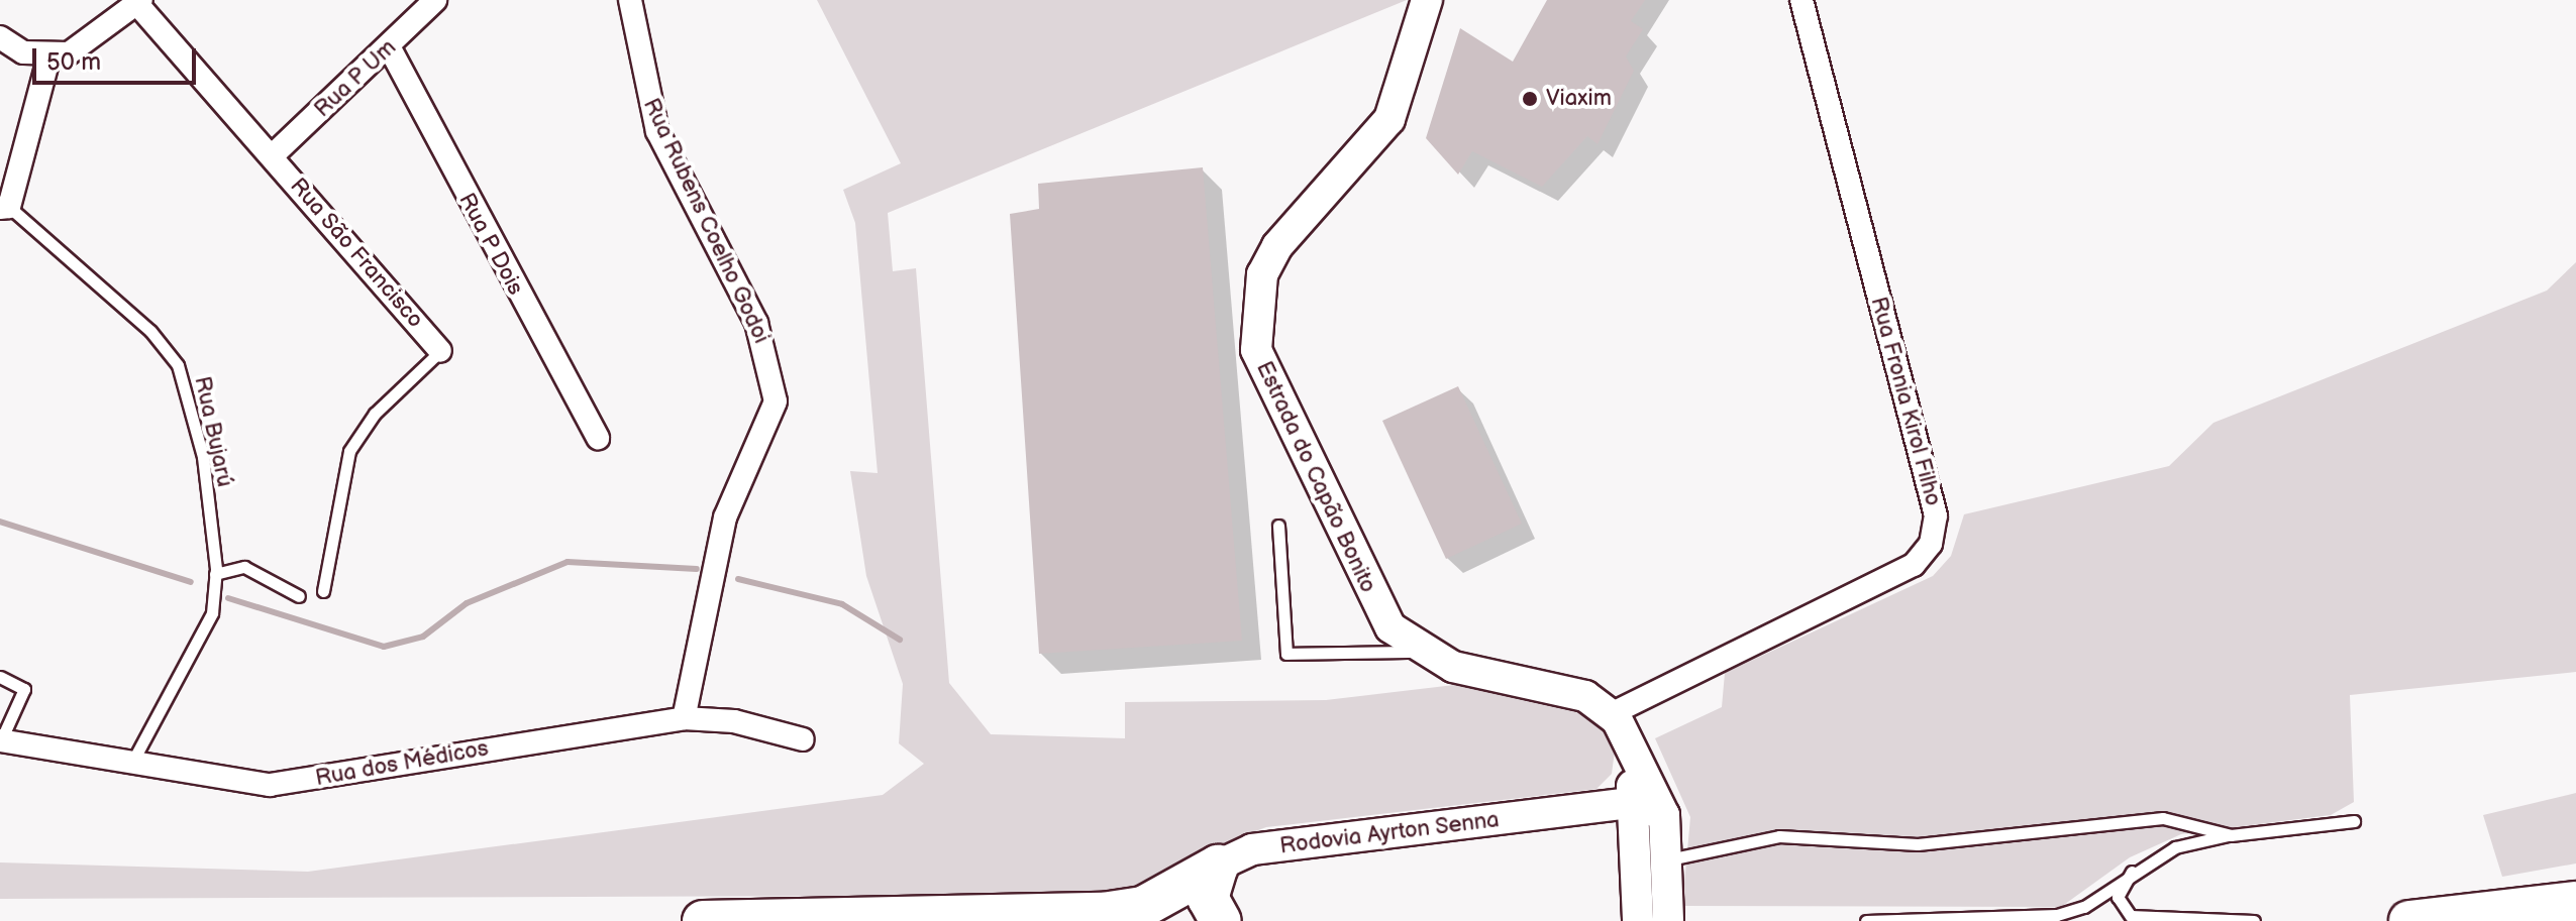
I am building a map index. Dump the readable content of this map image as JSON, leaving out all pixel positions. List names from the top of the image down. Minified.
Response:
{"streets":{"street":["Rua P Um","Rua Rubens Coelho Godoi","Rua P Dois","Rua São Francisco","Rua Fronia Kirol Filho","Estrada do Capão Bonito","Rua dos Médicos","Rodovia Ayrton Senna"],"lane":["Rua Bujarú"]},"crossings":[["Rua P Um","Rua P Dois"],["Rua P Um","Rua São Francisco"],["Rua Rubens Coelho Godoi","Rua dos Médicos"],["Rua Fronia Kirol Filho","Estrada do Capão Bonito"],["Rua Bujarú","Rua dos Médicos"],["Estrada do Capão Bonito","Rodovia Ayrton Senna"]],"places":["Viaxim"],"scale_bar":"50 m"}
